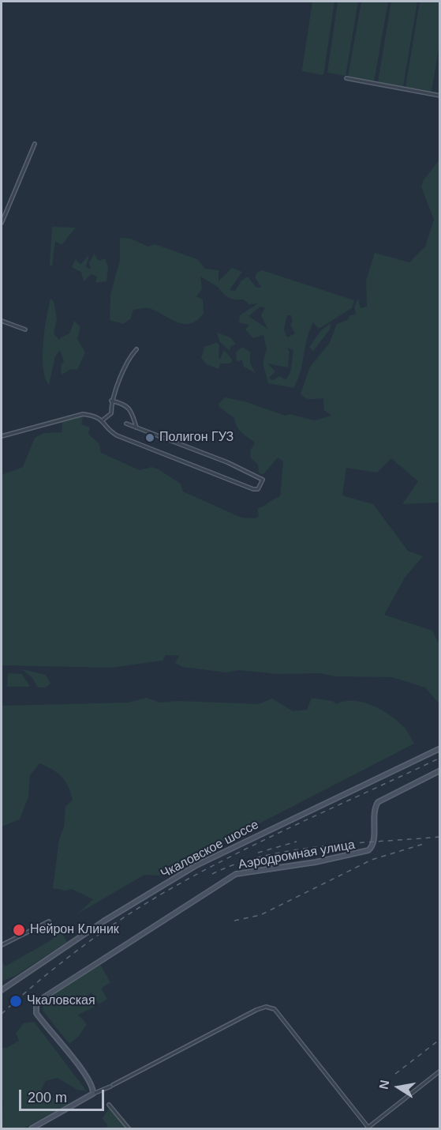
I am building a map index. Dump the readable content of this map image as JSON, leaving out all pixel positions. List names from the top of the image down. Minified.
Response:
{"streets":{"street":["Чкаловское шоссе","Аэродромная улица"]},"places":["Полигон ГУЗ","Нейрон Клиник","Чкаловская"],"scale_bar":"200 m","north":"left"}
